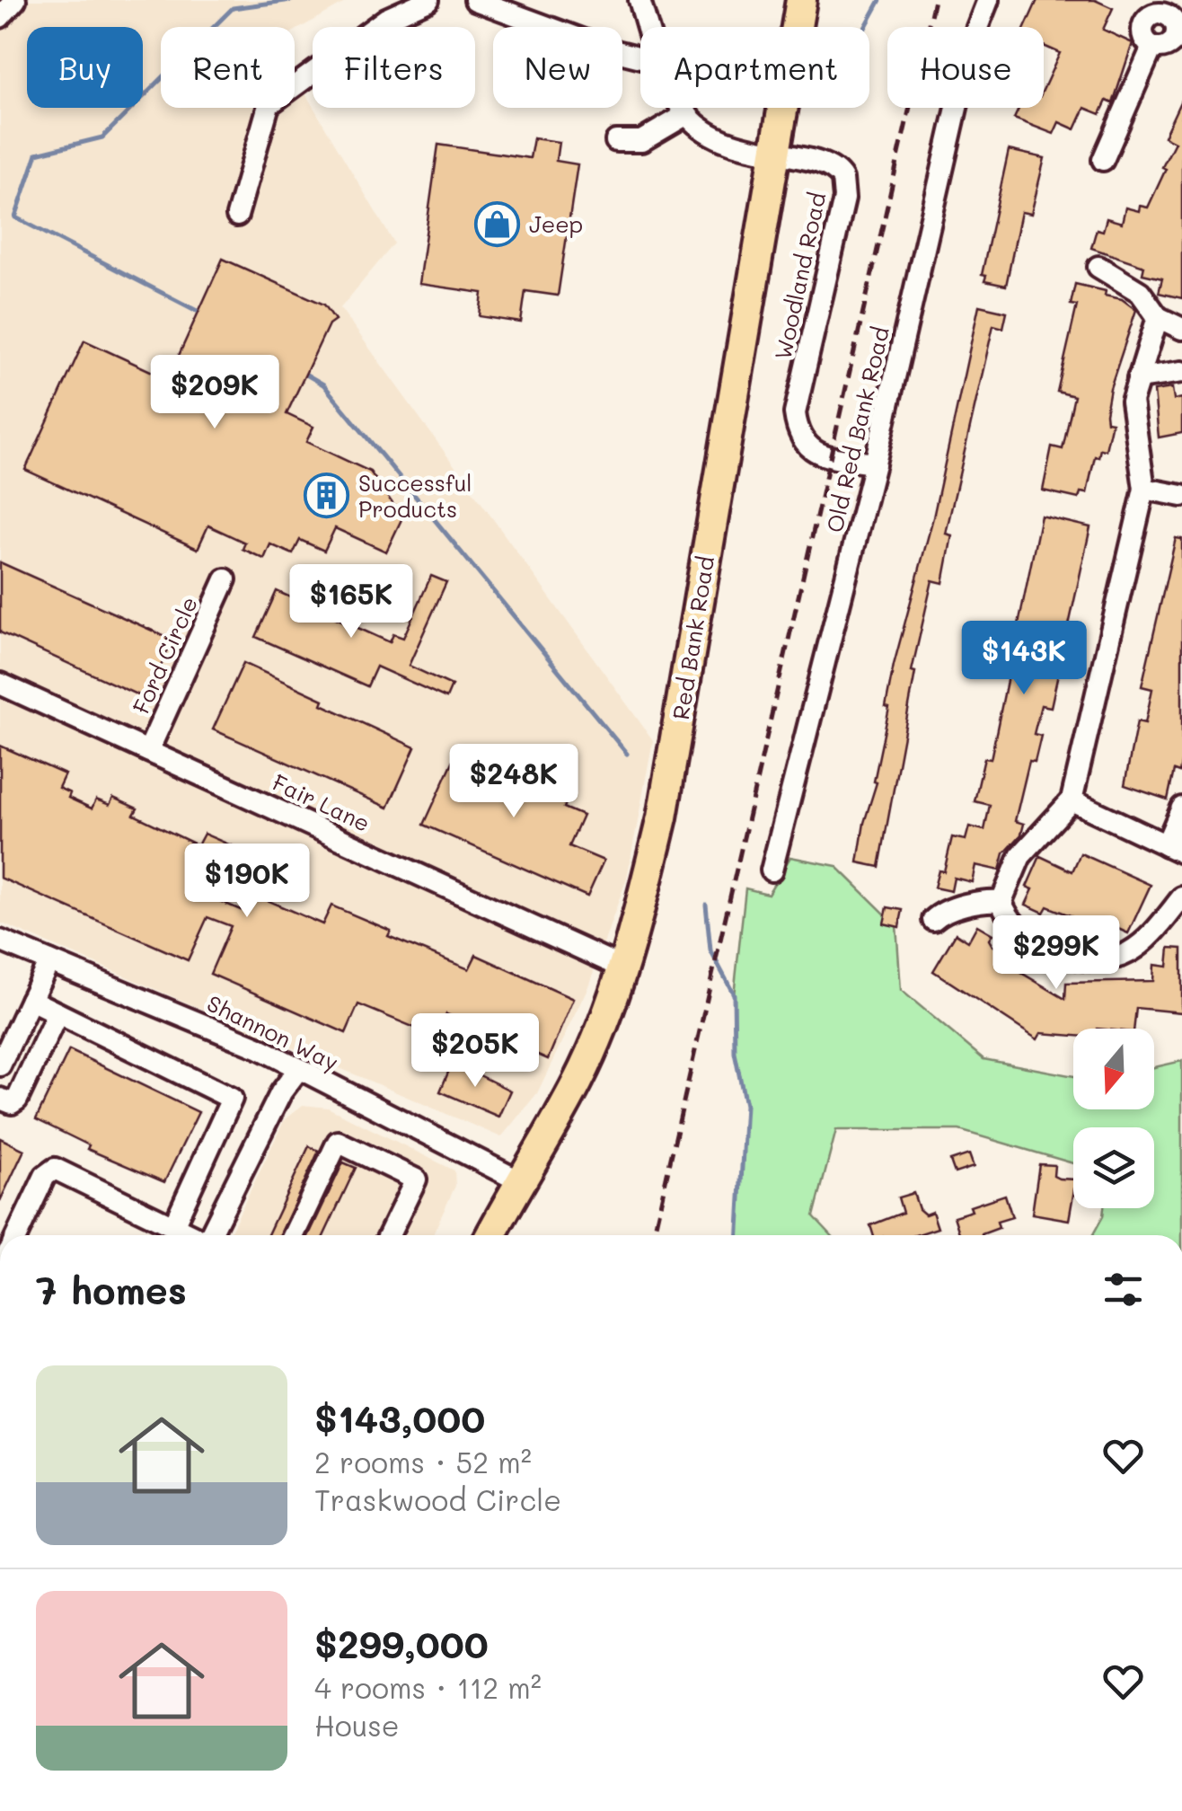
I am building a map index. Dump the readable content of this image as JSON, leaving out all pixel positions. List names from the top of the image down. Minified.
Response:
{"streets":{"highway":["Red Bank Road"],"street":["Woodland Road","Old Red Bank Road","Ford Circle","Fair Lane","Shannon Way"]},"crossings":[["Woodland Road","Old Red Bank Road"],["Woodland Road","Red Bank Road"],["Red Bank Road","Fair Lane"],["Red Bank Road","Shannon Way"],["Ford Circle","Fair Lane"]],"places":{"shop":["Jeep"],"building":["Successful Products"]},"north":"bottom","page":{"chip":["Buy","Rent","Filters","New","Apartment","House"],"price":["$209K","$165K","$143K","$248K","$190K","$299K","$205K"],"heading":"7 homes","list":[{"name":"$143,000","note":"2 rooms · 52 m² · Traskwood Circle"},{"name":"$299,000","note":"4 rooms · 112 m² · House"}]}}
